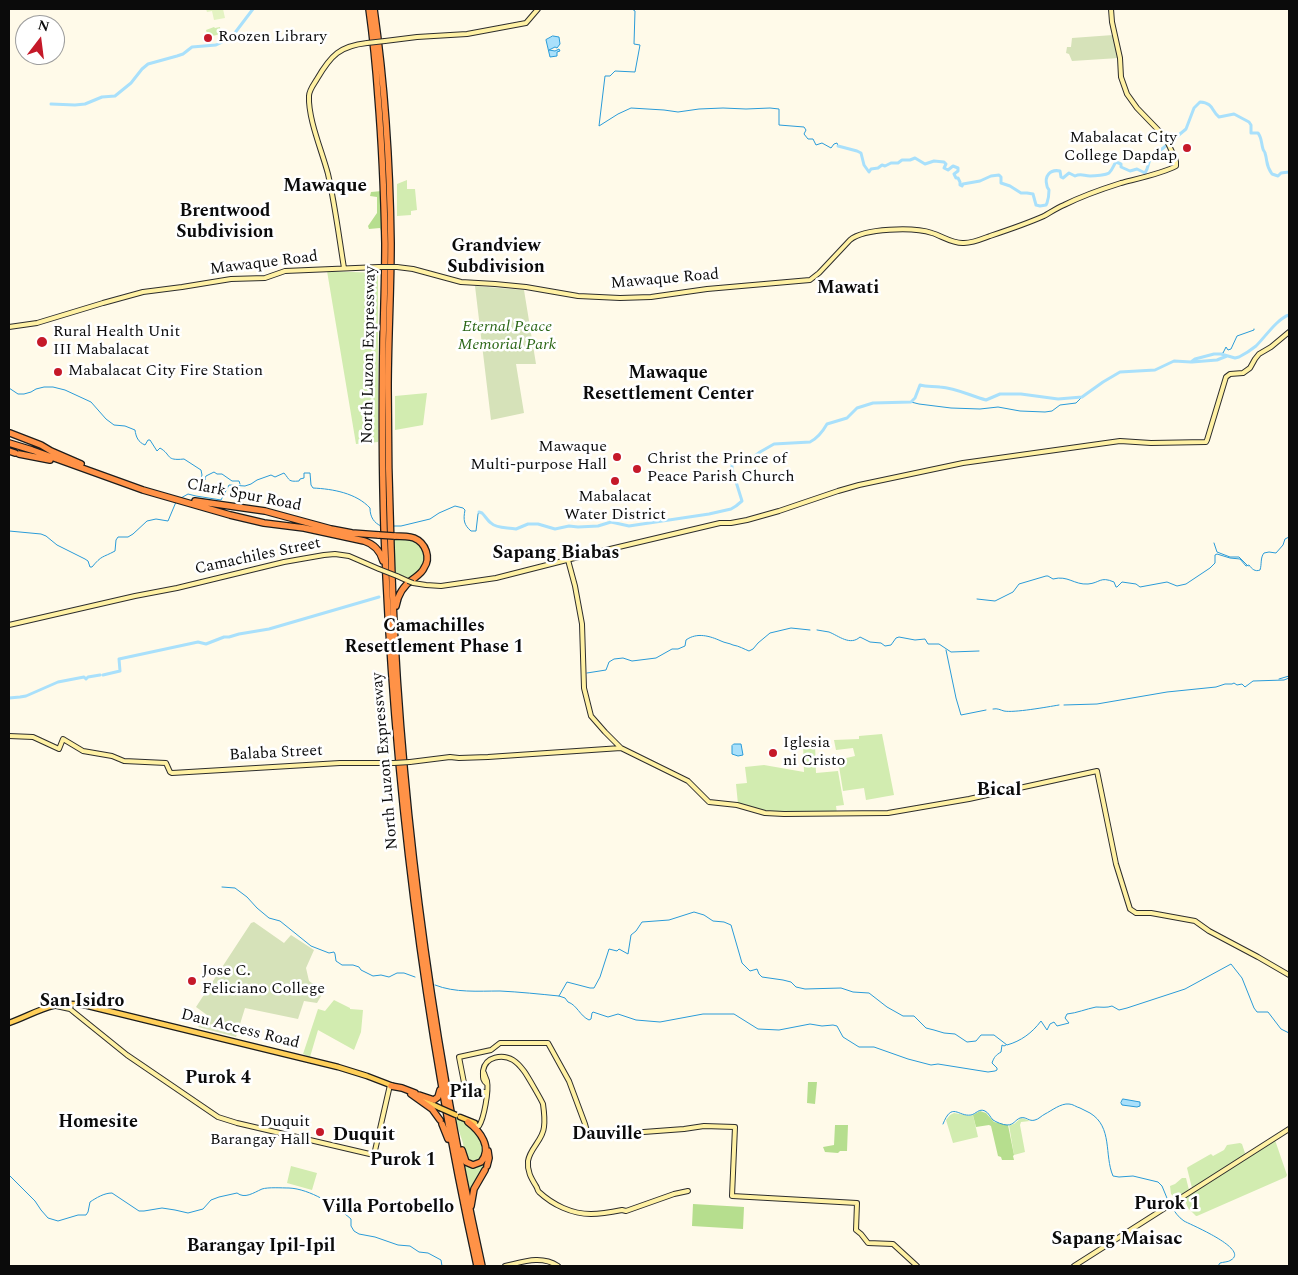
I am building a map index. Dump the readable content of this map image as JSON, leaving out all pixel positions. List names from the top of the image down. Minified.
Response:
{"streets":{"highway":["North Luzon Expressway","Clark Spur Road"],"main road":["Dau Access Road"],"street":["Mawaque Road","Camachiles Street","Balaba Street"]},"crossings":[["North Luzon Expressway","Clark Spur Road"]],"districts":["Mawaque","Brentwood Subdivision","Grandview Subdivision","Mawati","Mawaque Resettlement Center","Sapang Biabas","Camachilles Resettlement Phase 1","Bical","San Isidro","Purok 4","Pila","Homesite","Dauville","Duquit","Purok 1","Purok 1","Villa Portobello","Sapang Maisac","Barangay Ipil-Ipil"],"parks":["Eternal Peace Memorial Park"],"places":["Roozen Library","Mabalacat City College Dapdap","Rural Health Unit III Mabalacat","Mabalacat City Fire Station","Mawaque Multi-purpose Hall","Christ the Prince of Peace Parish Church","Mabalacat Water District","Iglesia ni Cristo","Jose C. Feliciano College","Duquit Barangay Hall"],"north":"top"}
